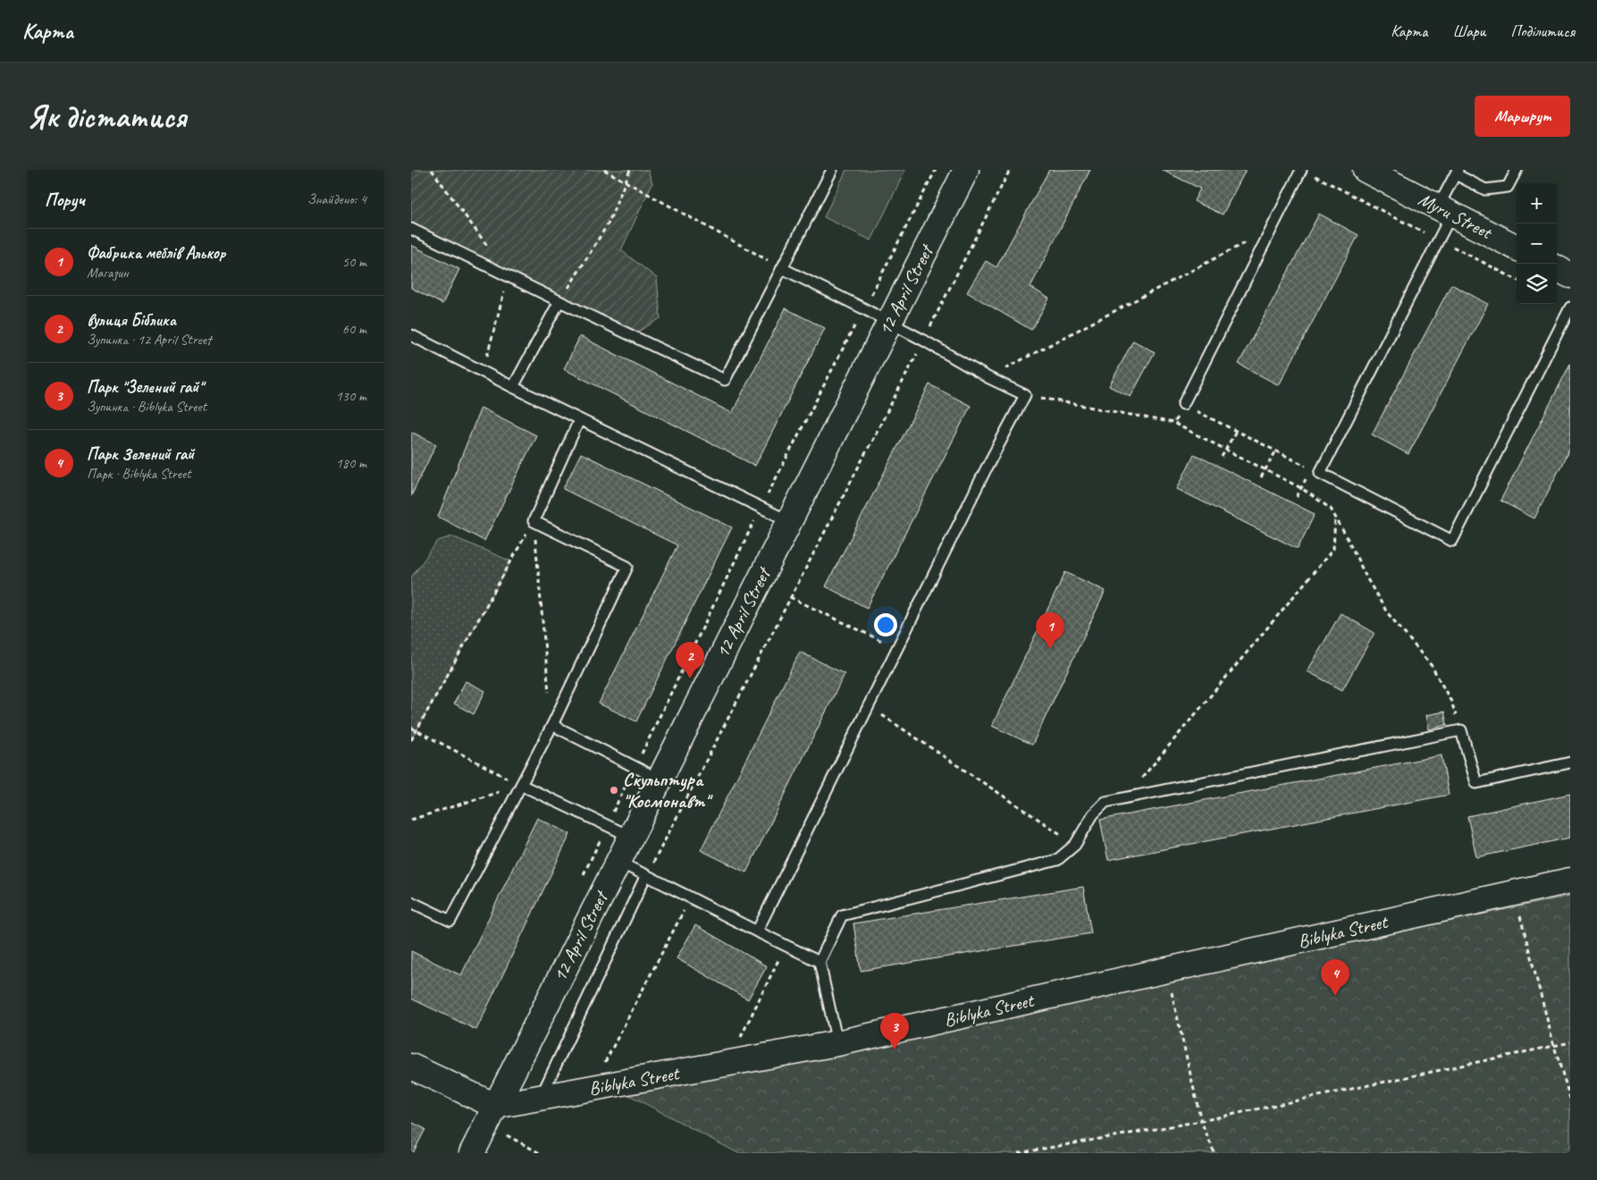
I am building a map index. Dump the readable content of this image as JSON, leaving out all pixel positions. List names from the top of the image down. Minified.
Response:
{"streets":{"street":["Myru Street","12 April Street","Biblyka Street"]},"crossings":[["12 April Street","Biblyka Street"]],"places":["Скульптура \"Космонавт\""],"page":{"header":"Карта","nav":["Карта","Шари","Поділитися"],"buttons":"Маршрут","title":"Як дістатися","heading":["Поруч","Знайдено: 4"],"map_buttons":["+","−"],"list":[{"mark":"1","name":"Фабрика меблів Алькор","note":"Магазин","value":"50 m"},{"mark":"2","name":"вулиця Біблика","note":"Зупинка · 12 April Street","value":"60 m"},{"mark":"3","name":"Парк \"Зелений гай\"","note":"Зупинка · Biblyka Street","value":"130 m"},{"mark":"4","name":"Парк Зелений гай","note":"Парк · Biblyka Street","value":"180 m"}],"pins":["1","2","4","3"]}}
